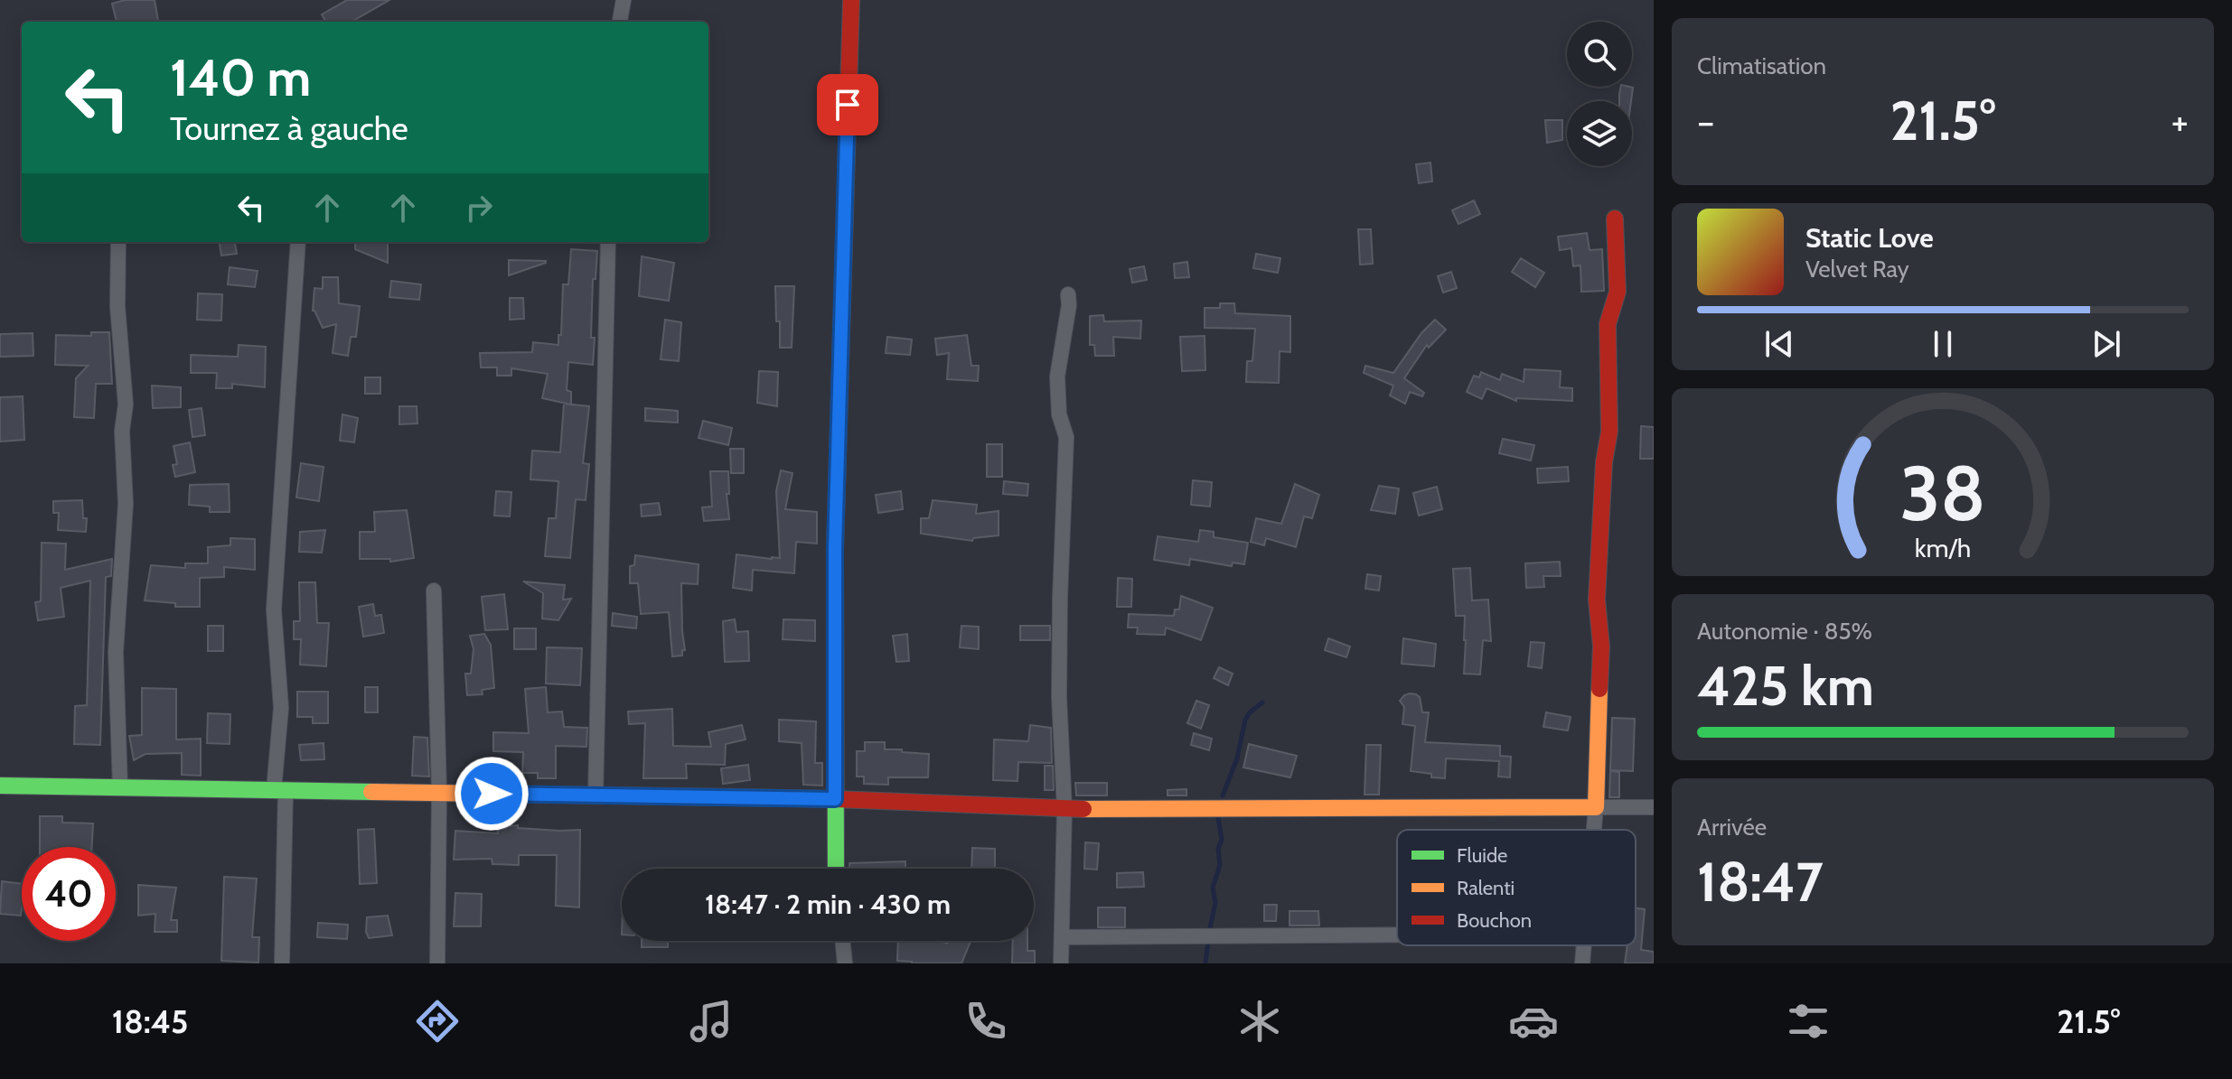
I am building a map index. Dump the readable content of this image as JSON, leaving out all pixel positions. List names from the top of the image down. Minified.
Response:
{"legend":["Fluide","Ralenti","Bouchon"],"page":{"tile":["Climatisation",["Autonomie · 85%","425 km"],["Arrivée","18:47"]],"turn":["140 m","Tournez à gauche"],"heat":["−","21.5°","+"],"song":["Static Love","Velvet Ray"],"limit":"40","trip":"18:47 · 2 min · 430 m","tabs":["18:45","21.5°"],"gauge":["38","km/h"]}}
